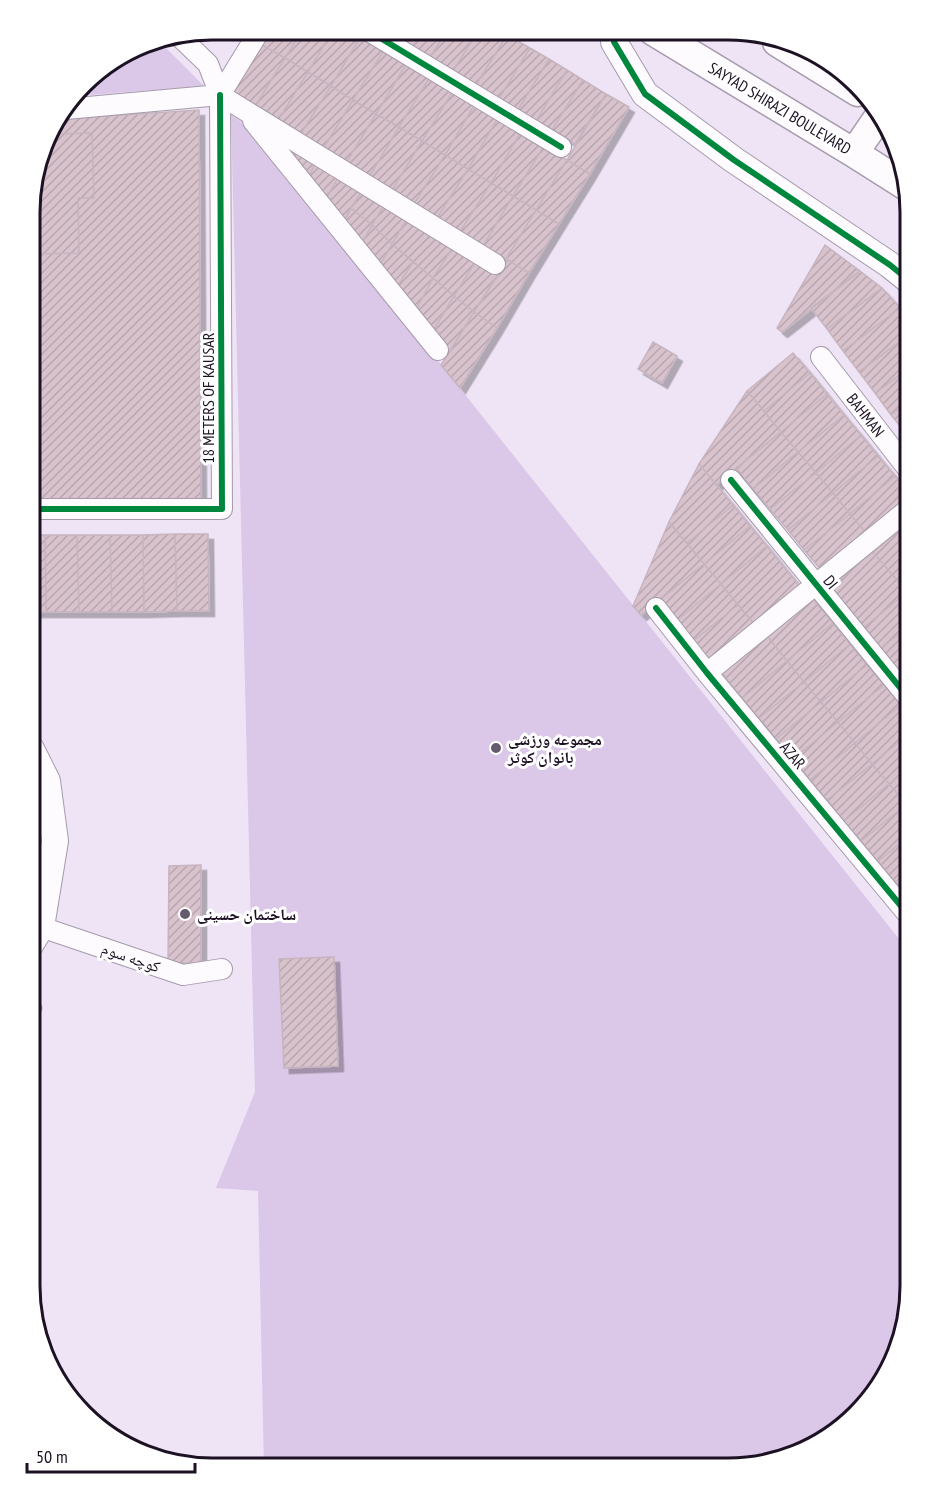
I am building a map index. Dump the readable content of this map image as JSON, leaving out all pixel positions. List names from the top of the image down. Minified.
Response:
{"streets":{"main road":["SAYYAD SHIRAZI BOULEVARD"],"street":["18 METERS OF KAUSAR","BAHMAN","DI","AZAR","کوچه سوم"]},"places":["مجموعه ورزشی بانوان کوثر","ساختمان حسینی"],"scale_bar":"50 m"}
